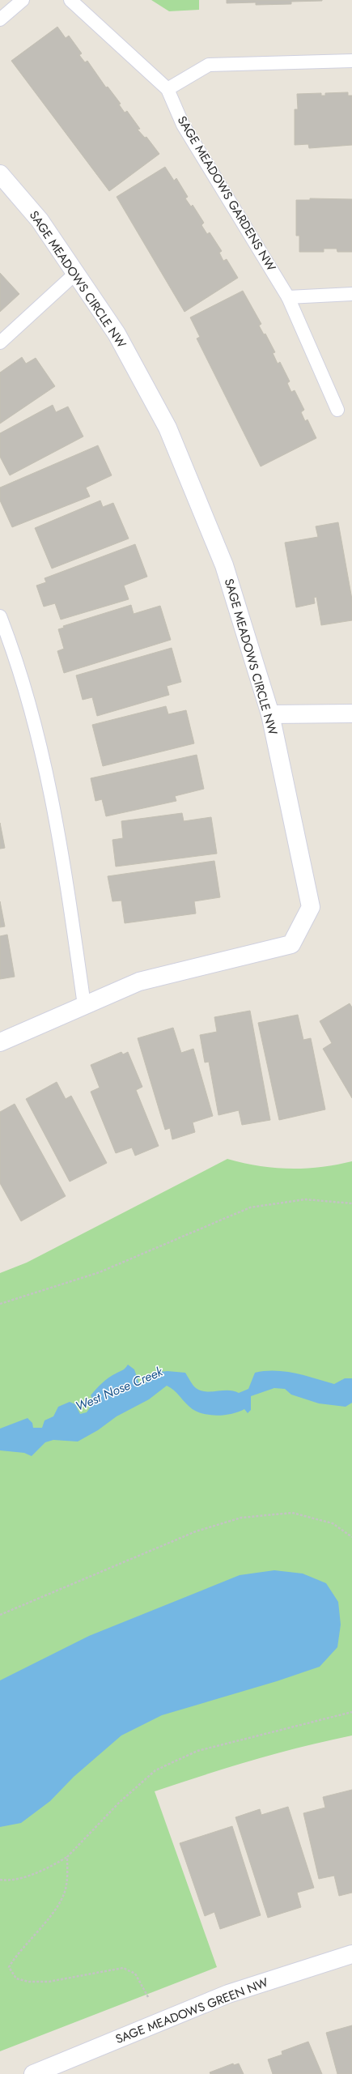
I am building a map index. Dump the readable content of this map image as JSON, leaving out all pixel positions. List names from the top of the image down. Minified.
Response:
{"streets":{"street":["SAGE MEADOWS CIRCLE NW","SAGE MEADOWS GREEN NW"],"lane":["SAGE MEADOWS GARDENS NW"]},"water":["West Nose Creek"]}
